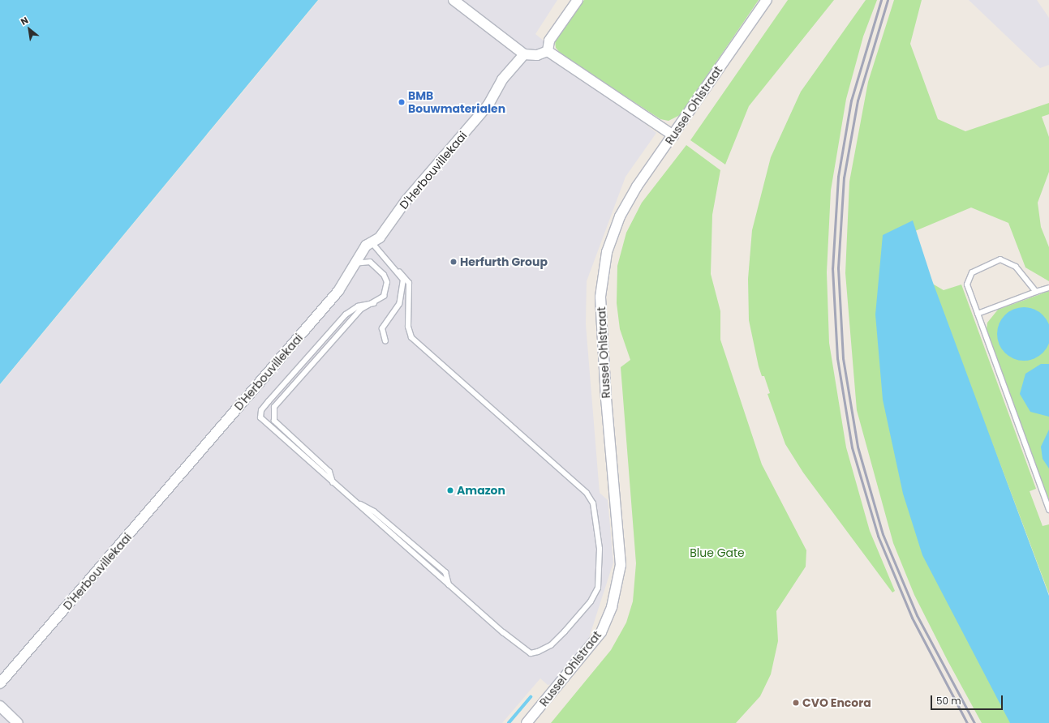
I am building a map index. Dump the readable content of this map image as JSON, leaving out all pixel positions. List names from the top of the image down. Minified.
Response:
{"streets":{"street":["Russel Ohlstraat","D'Herbouvillekaai"]},"parks":["Blue Gate"],"places":["BMB Bouwmaterialen","Herfurth Group","Amazon","CVO Encora"],"scale_bar":"50 m","north":"top left"}
